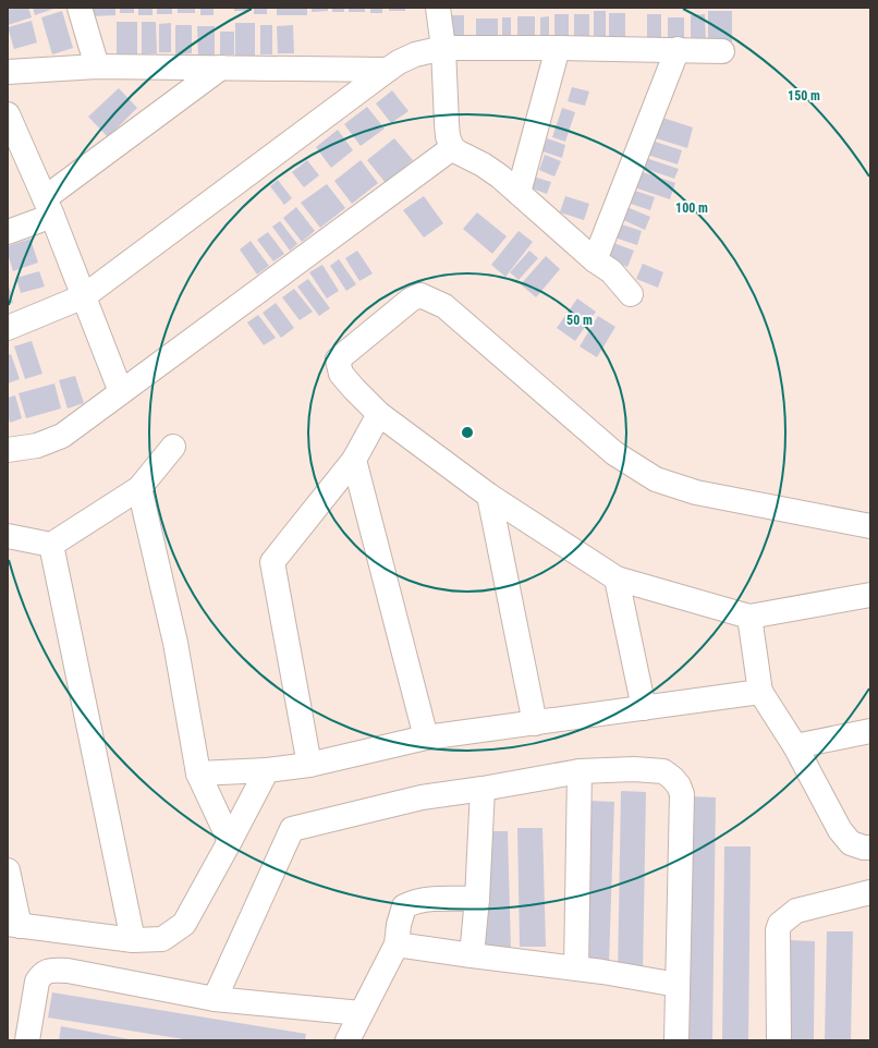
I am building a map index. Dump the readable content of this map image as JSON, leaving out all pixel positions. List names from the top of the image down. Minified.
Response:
{"rings":["150 m","100 m","50 m"]}
